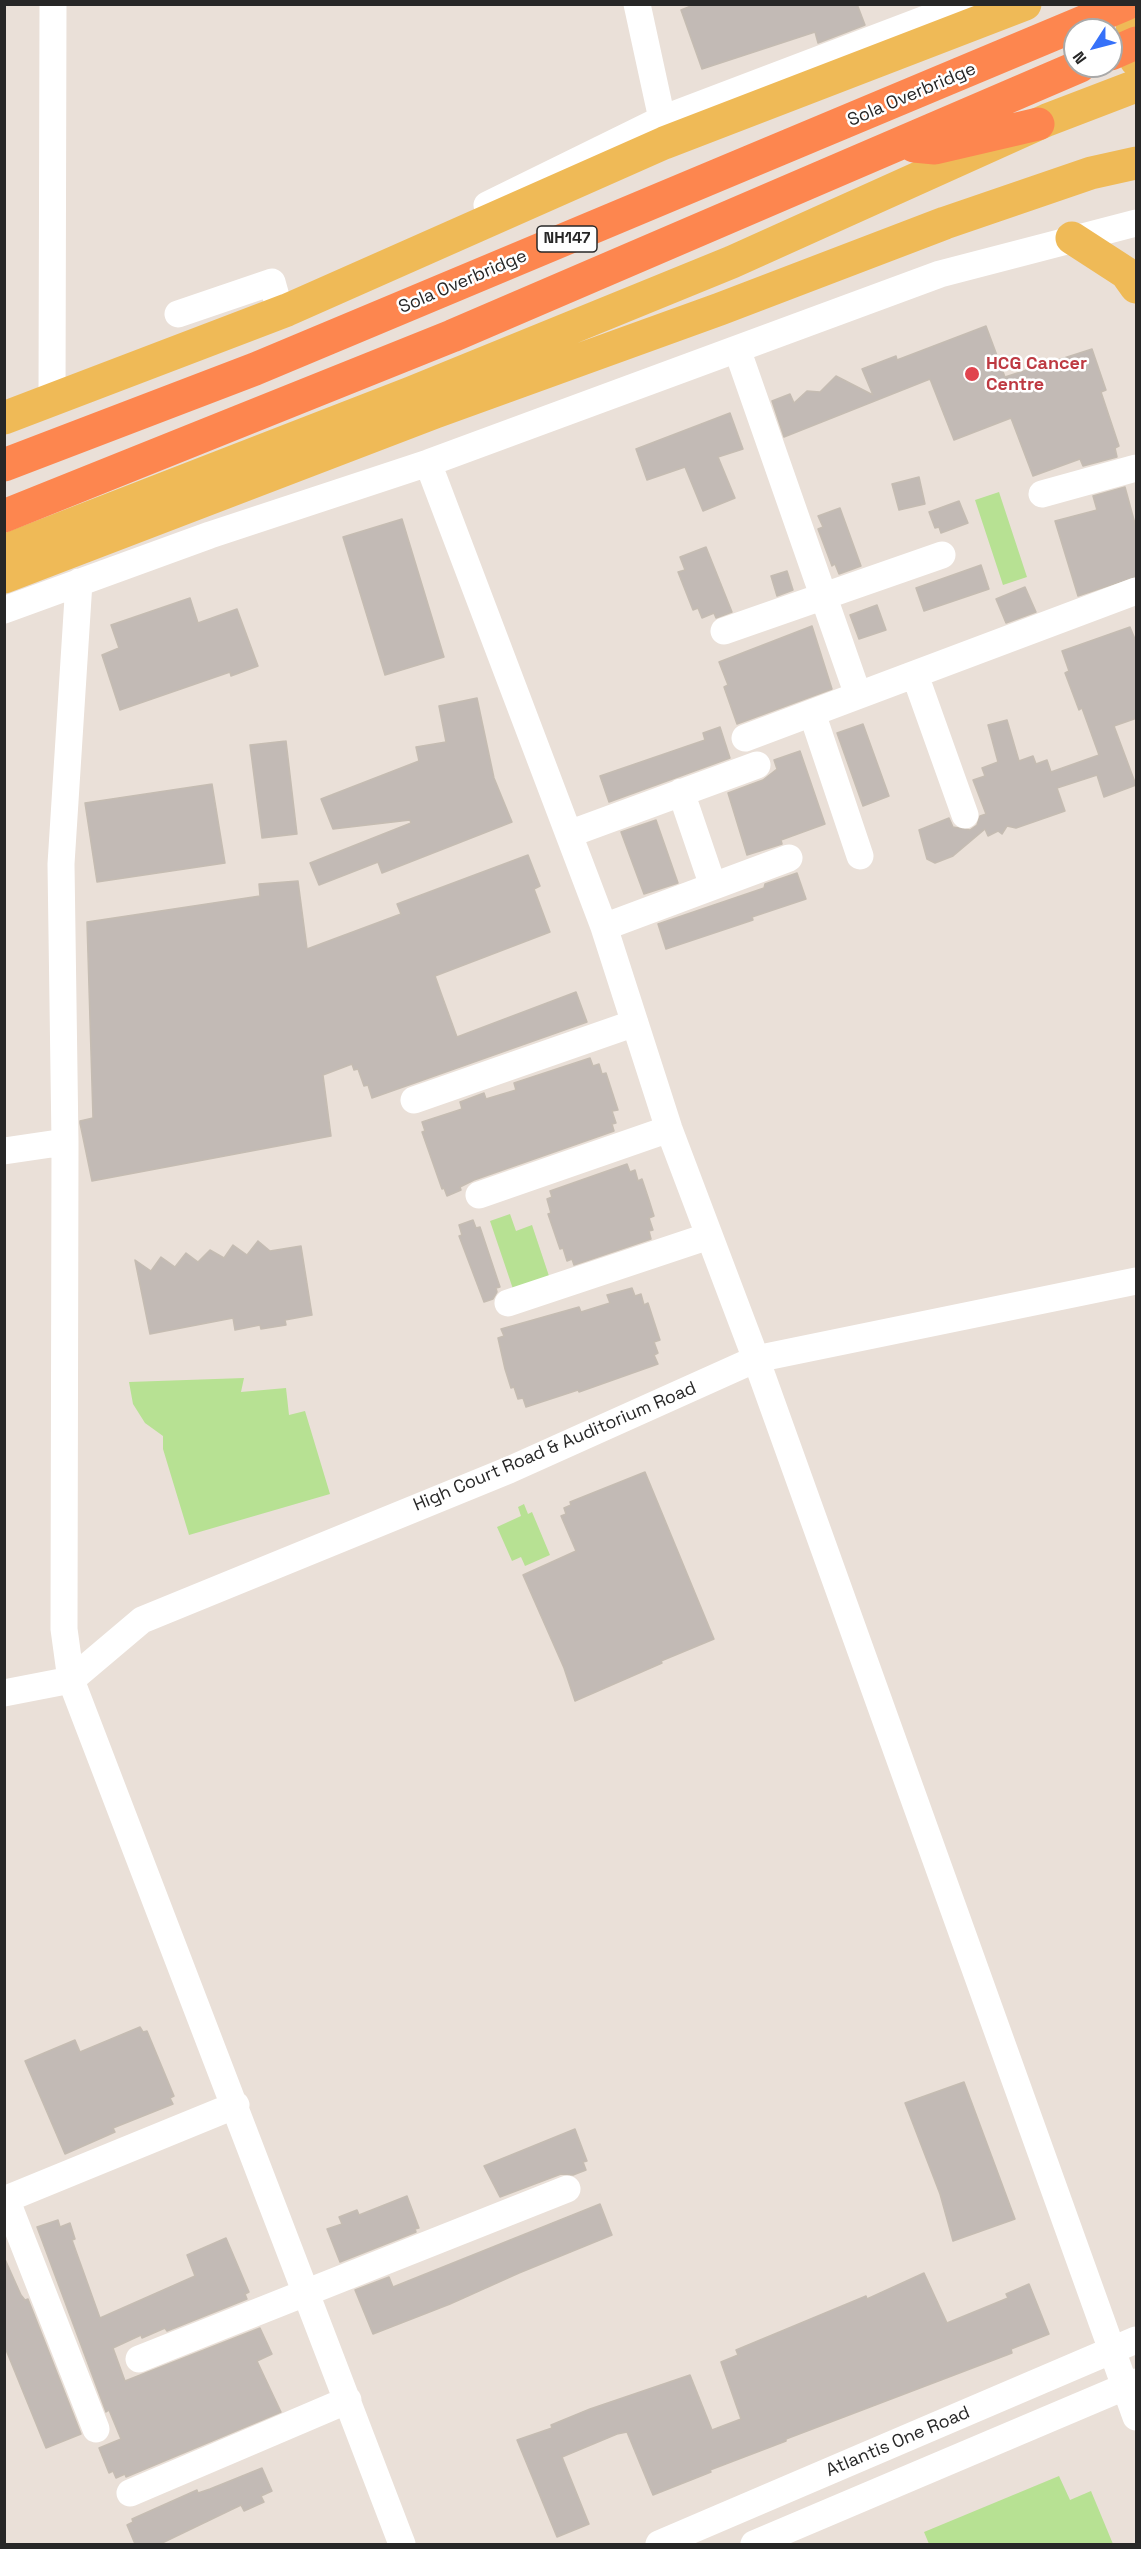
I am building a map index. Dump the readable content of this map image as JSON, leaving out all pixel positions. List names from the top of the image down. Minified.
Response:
{"streets":{"highway":["Sola Overbridge","NH147"],"street":["High Court Road & Auditorium Road","Atlantis One Road"]},"places":["HCG Cancer Centre"],"north":"bottom left"}
